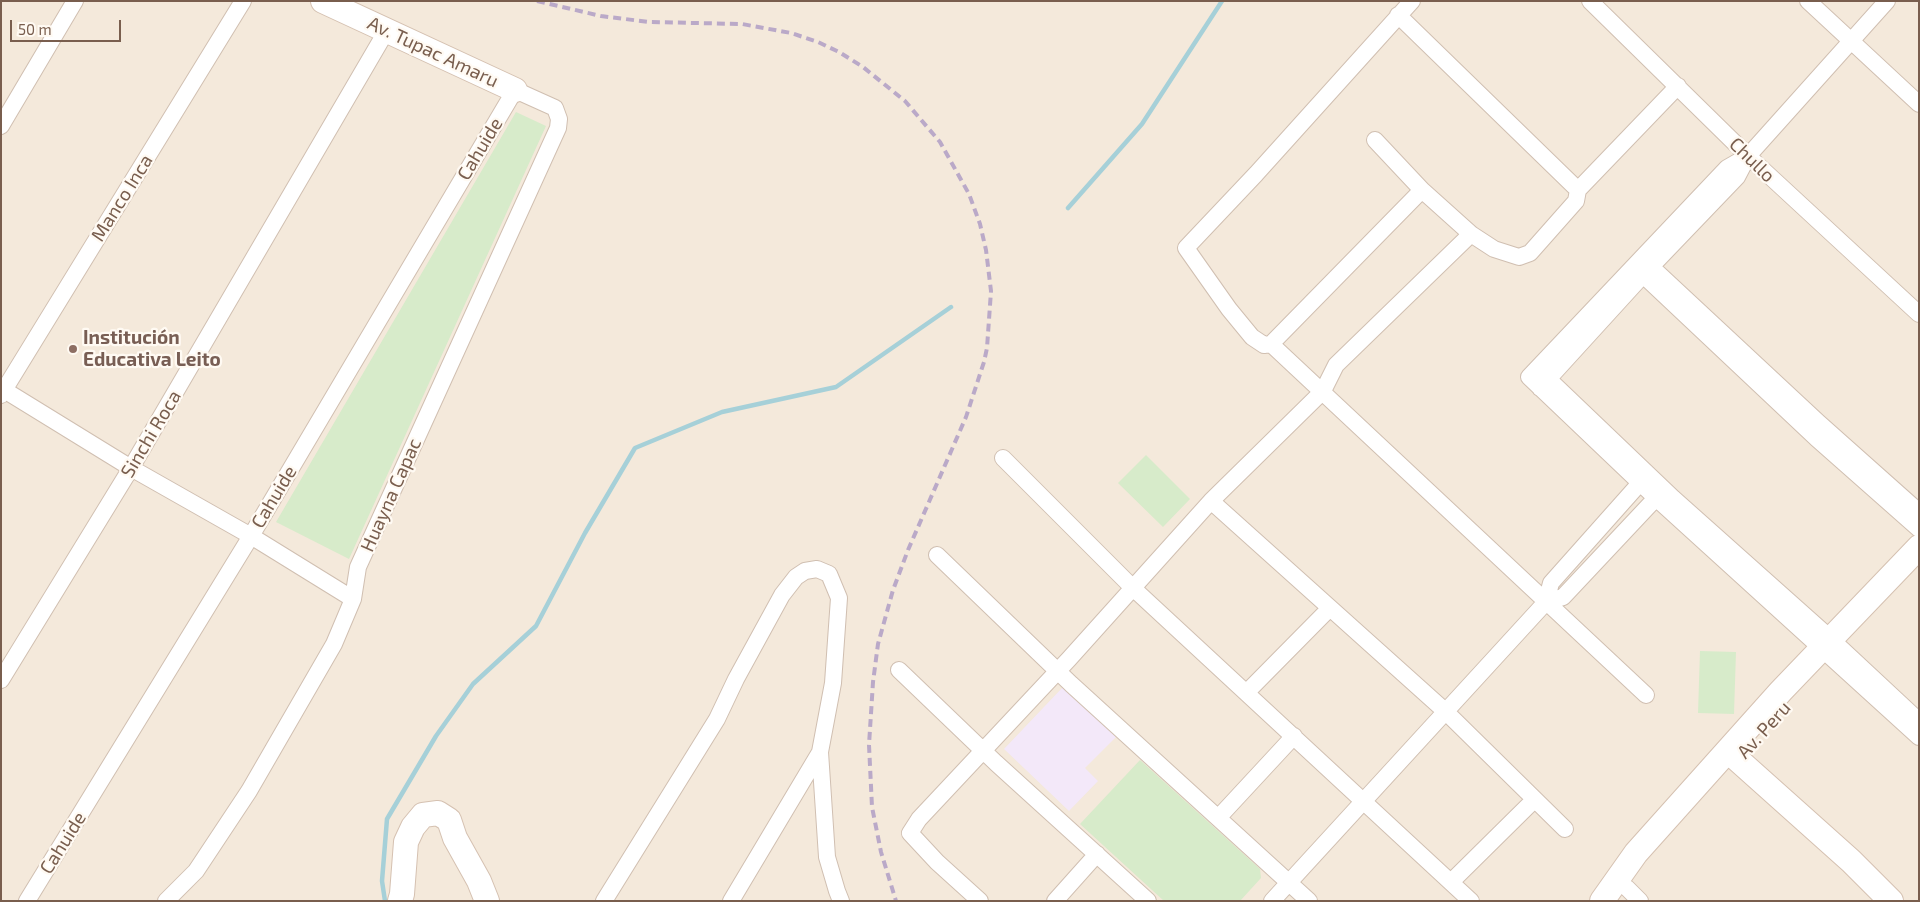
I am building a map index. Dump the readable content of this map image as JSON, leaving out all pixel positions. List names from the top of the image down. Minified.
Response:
{"streets":{"street":["Av. Tupac Amaru","Cahuide","Chullo","Manco Inca","Sinchi Roca","Huayna Capac","Av. Peru"]},"crossings":[["Av. Tupac Amaru","Cahuide"],["Av. Tupac Amaru","Sinchi Roca"],["Av. Tupac Amaru","Huayna Capac"],["Cahuide","Huayna Capac"]],"places":["Institución Educativa Leito"],"scale_bar":"50 m"}
